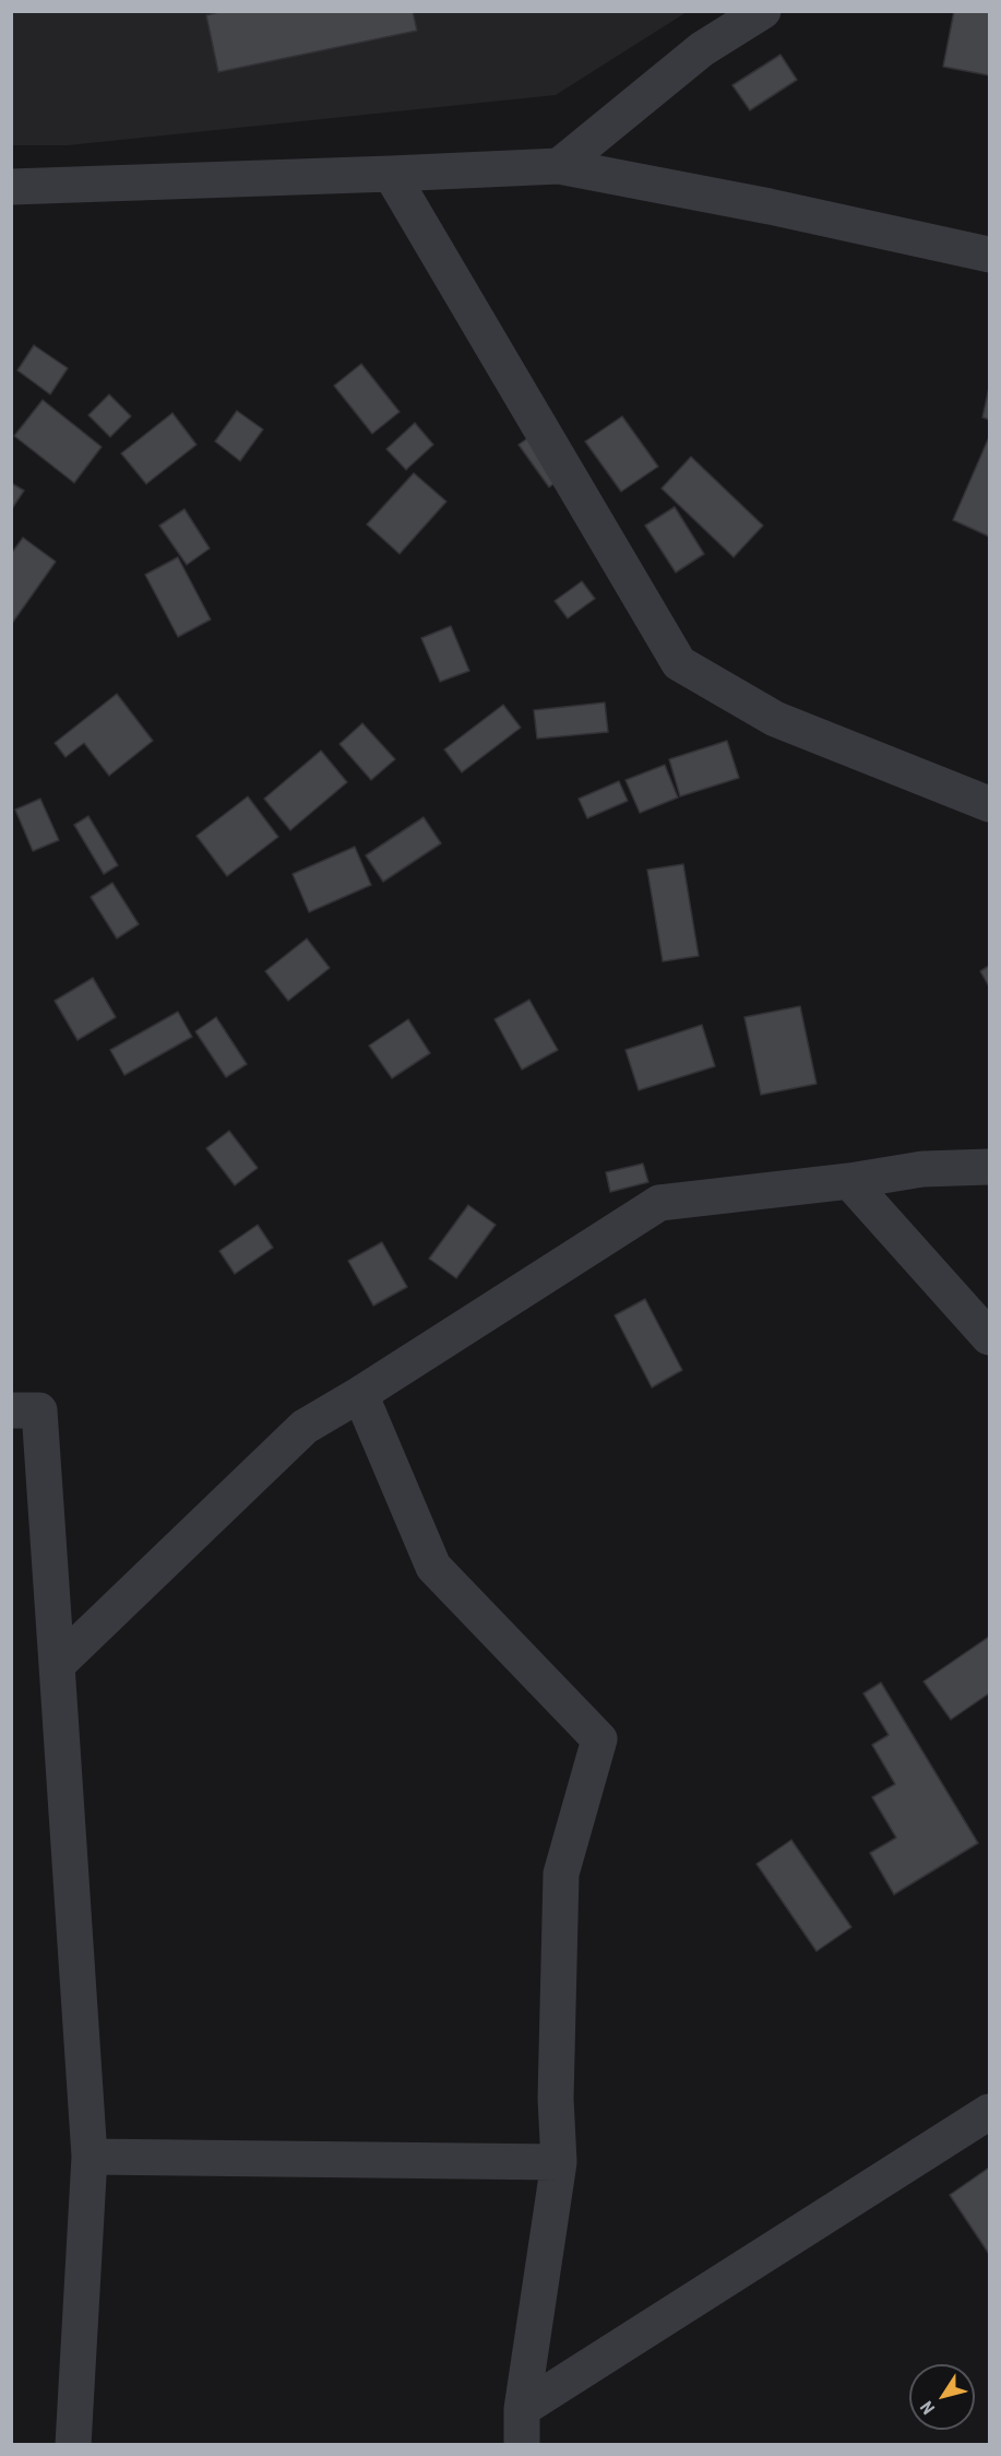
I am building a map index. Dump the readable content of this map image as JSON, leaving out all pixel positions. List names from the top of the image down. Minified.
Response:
{"north":"bottom left"}
